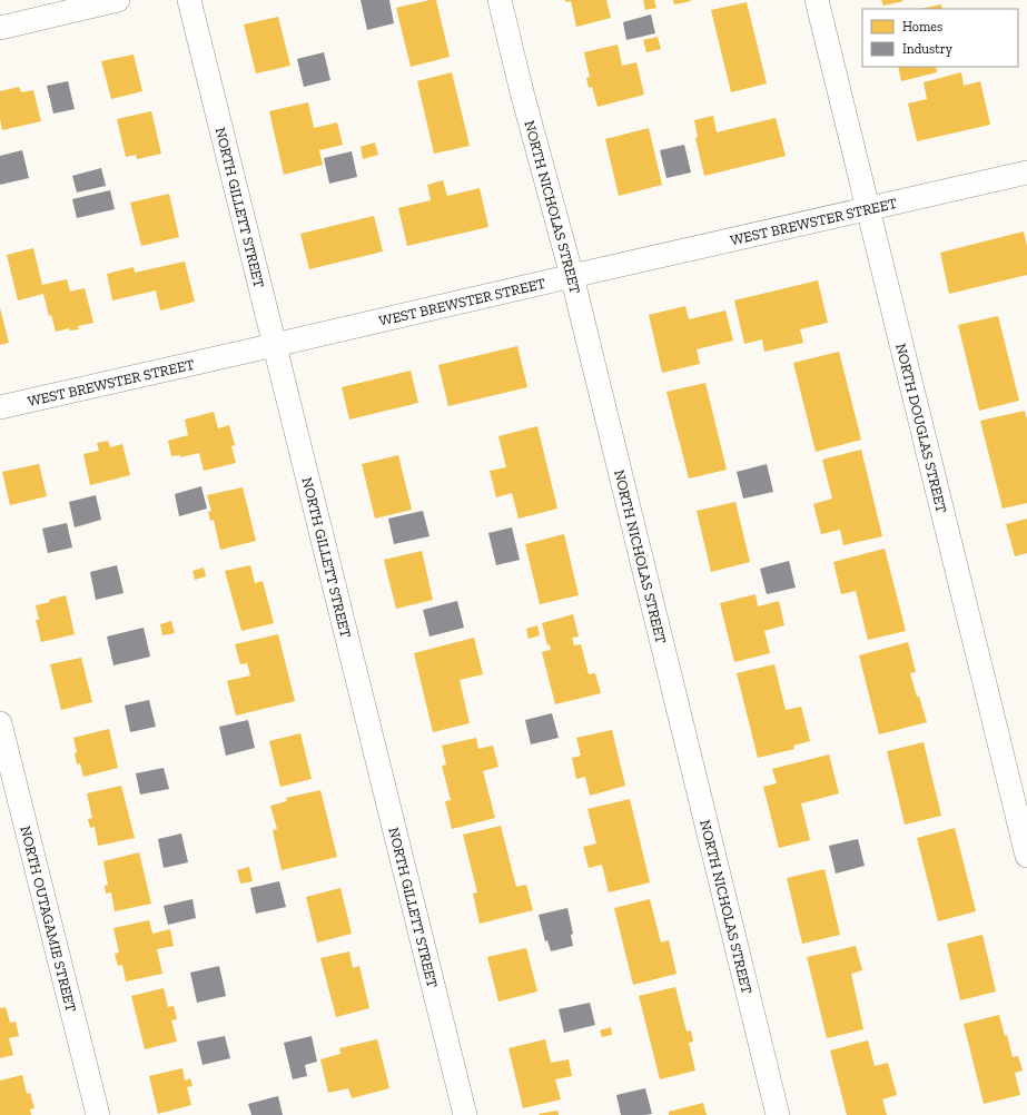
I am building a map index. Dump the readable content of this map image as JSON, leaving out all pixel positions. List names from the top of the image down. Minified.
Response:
{"streets":{"street":["NORTH GILLETT STREET","NORTH NICHOLAS STREET","WEST BREWSTER STREET","NORTH DOUGLAS STREET","NORTH OUTAGAMIE STREET"]},"crossings":[["NORTH GILLETT STREET","WEST BREWSTER STREET"],["NORTH NICHOLAS STREET","WEST BREWSTER STREET"],["WEST BREWSTER STREET","NORTH DOUGLAS STREET"]],"legend":["Homes","Industry"]}
